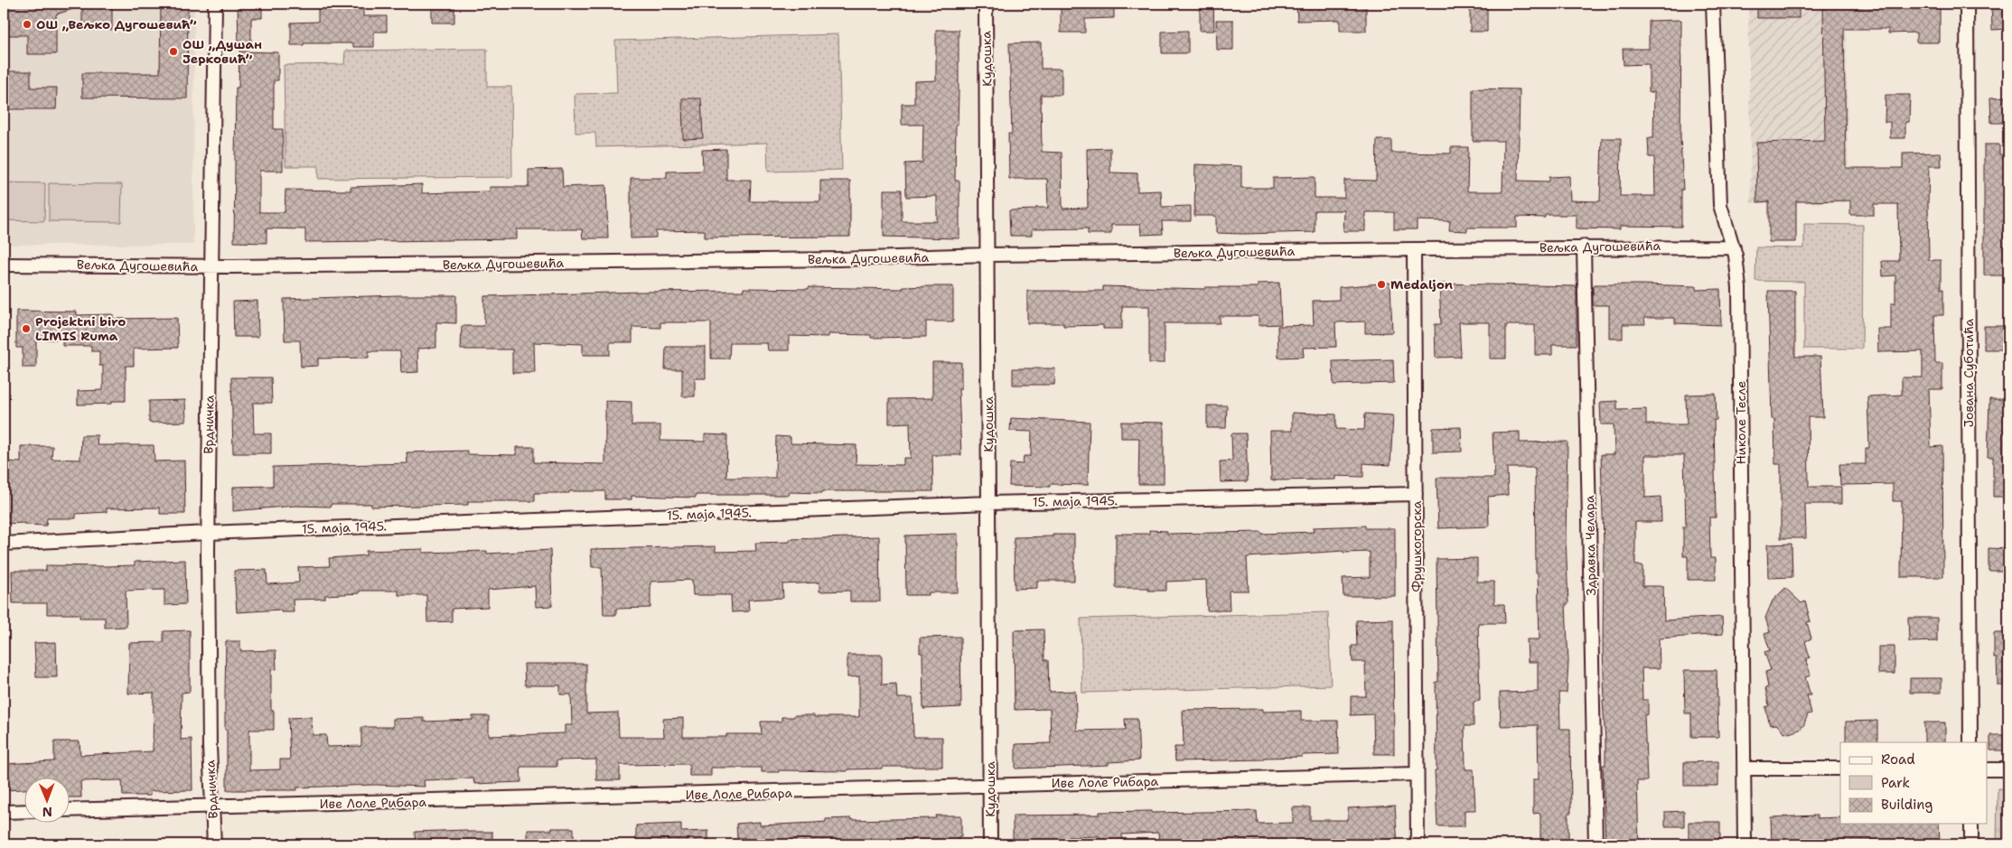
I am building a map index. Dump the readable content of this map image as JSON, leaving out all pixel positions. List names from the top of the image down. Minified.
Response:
{"streets":{"street":["Кудошка","Вељка Дугошевића","Јована Суботића","Николе Тесле","Врдничка","15. маја 1945.","Здравка Челара","Фрушкогорска","Иве Лоле Рибара"]},"crossings":[["Кудошка","Вељка Дугошевића"],["Кудошка","15. маја 1945."],["Кудошка","Иве Лоле Рибара"],["Вељка Дугошевића","Николе Тесле"],["Вељка Дугошевића","Врдничка"],["Вељка Дугошевића","Здравка Челара"],["Вељка Дугошевића","Фрушкогорска"],["Врдничка","15. маја 1945."],["Врдничка","Иве Лоле Рибара"],["15. маја 1945.","Фрушкогорска"],["Фрушкогорска","Иве Лоле Рибара"]],"places":["ОШ „Вељко Дугошевић”","ОШ „Душан Јерковић”","Medaljon","Projektni biro LIMIS Ruma"],"legend":["Road","Park","Building"],"north":"bottom"}
